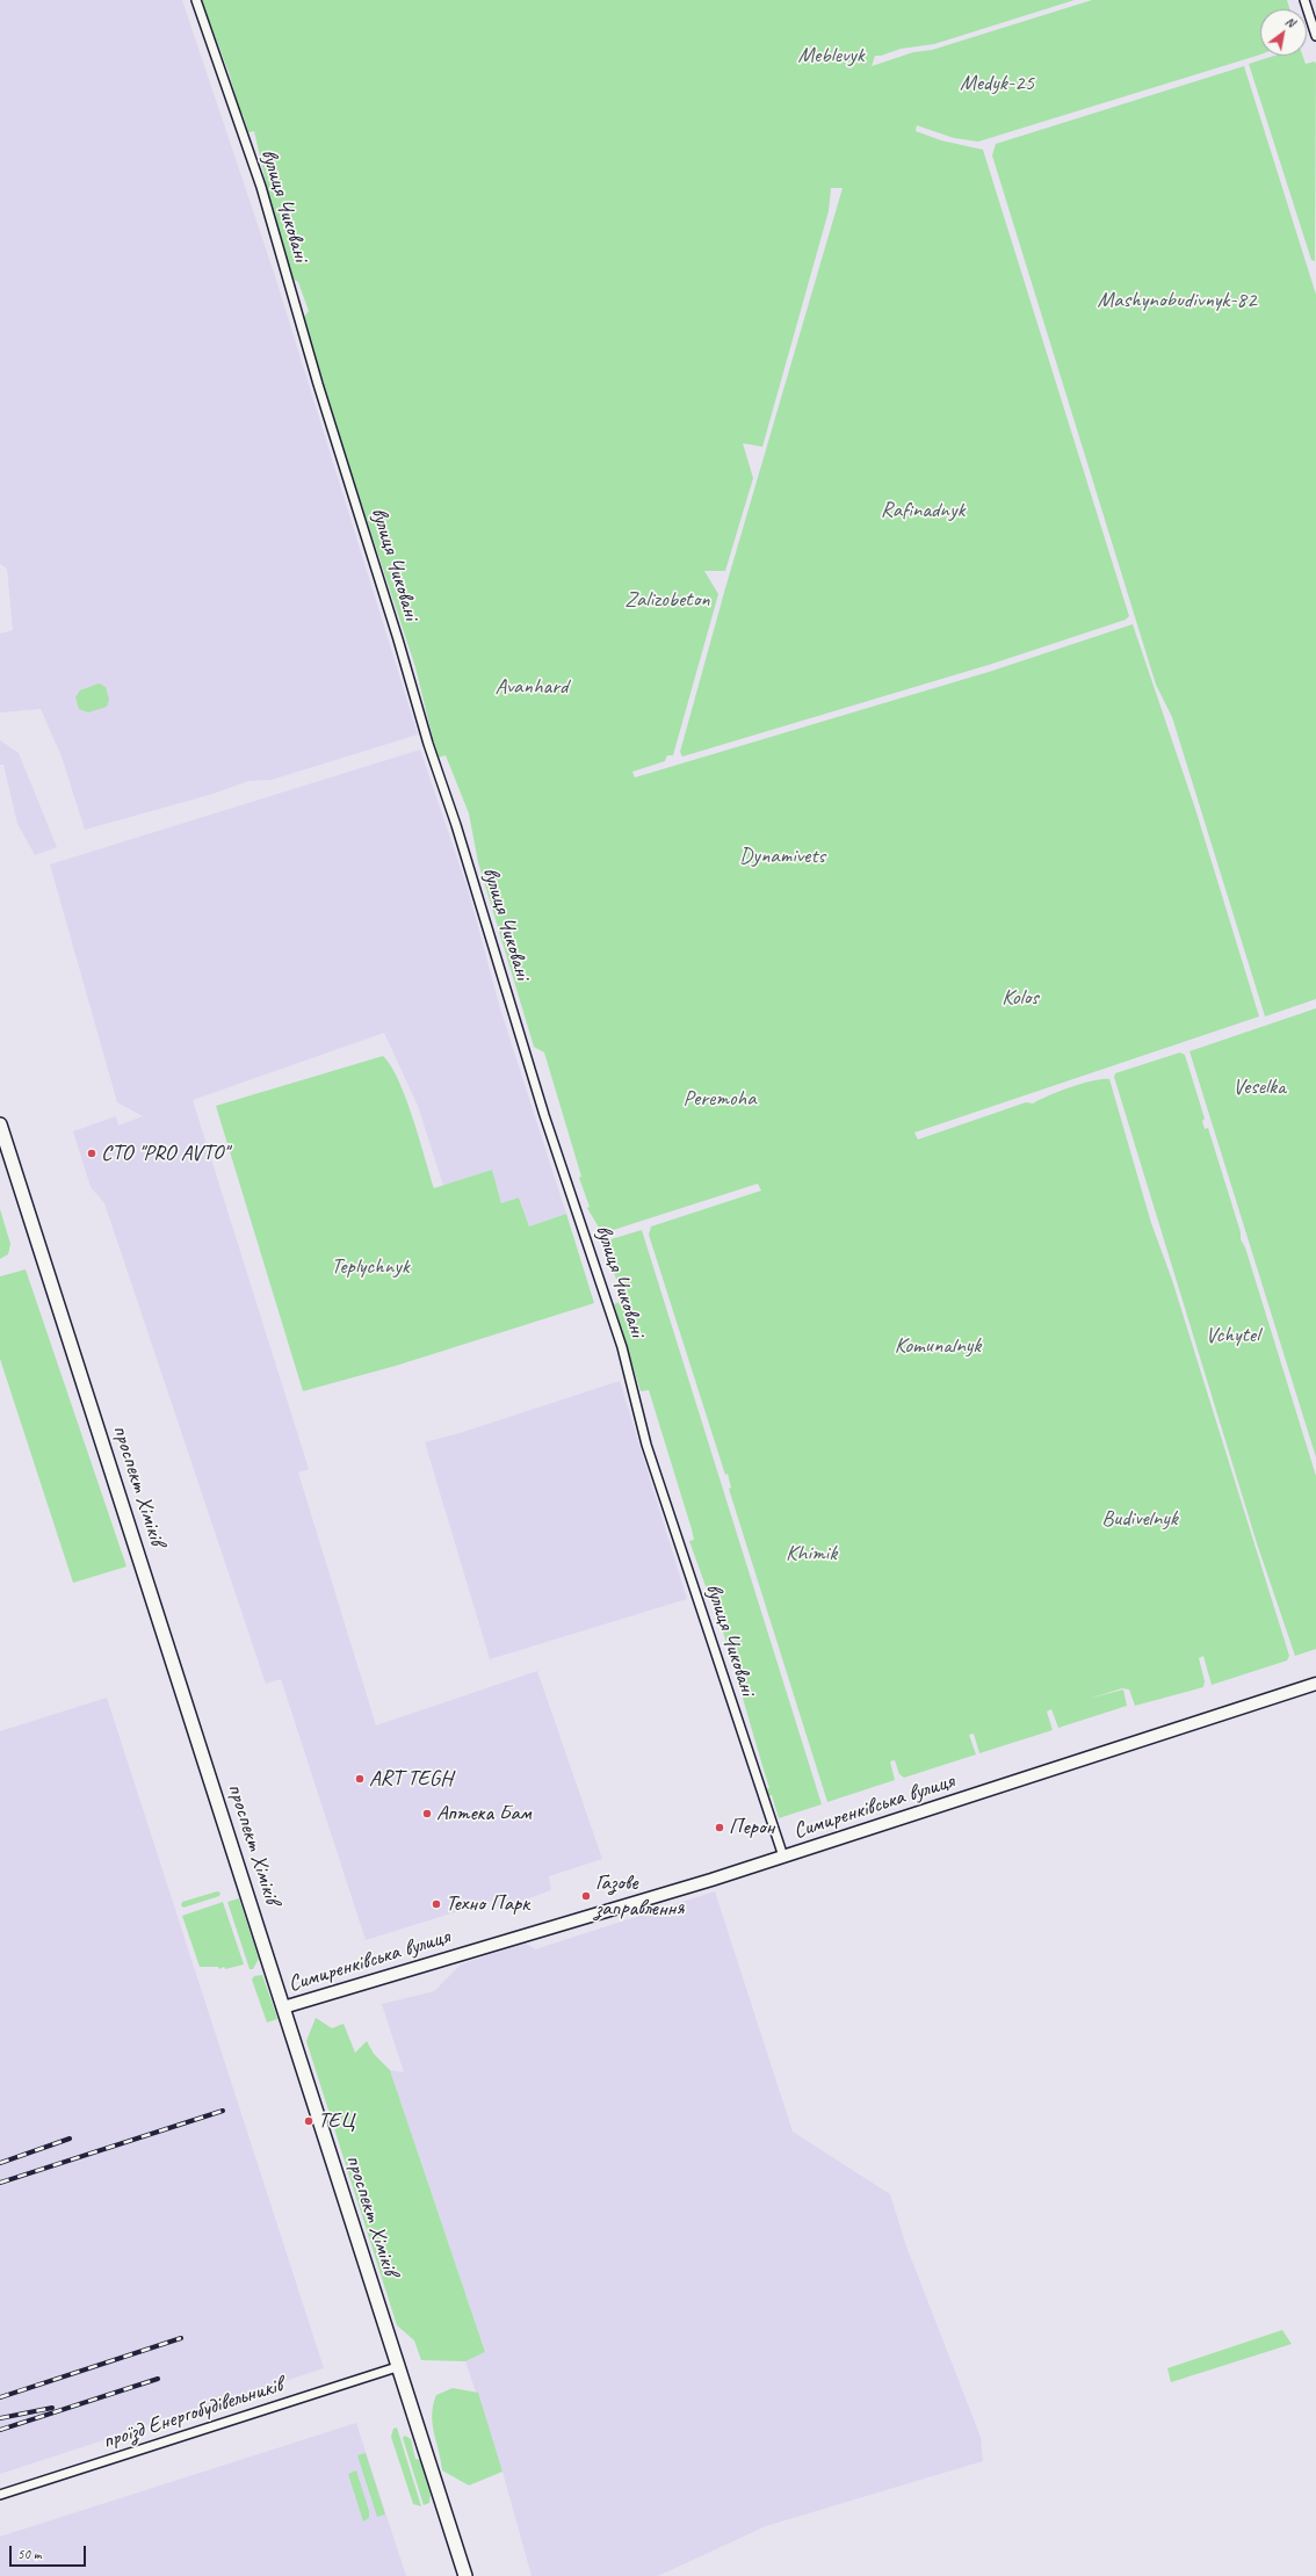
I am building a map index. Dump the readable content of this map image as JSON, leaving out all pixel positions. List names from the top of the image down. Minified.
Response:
{"streets":{"main road":["проспект Хіміків","Симиренківська вулиця"],"street":["вулиця Чиковані","проїзд Енергобудівельників"]},"crossings":[["вулиця Чиковані","Симиренківська вулиця"],["проспект Хіміків","Симиренківська вулиця"],["проспект Хіміків","проїзд Енергобудівельників"]],"parks":["Meblevyk","Medyk-25","Mashynobudivnyk-82","Rafinadnyk","Zalizobeton","Avanhard","Dynamivets","Kolos","Veselka","Peremoha","Teplychnyk","Vchytel","Komunalnyk","Budivelnyk","Khimik"],"places":["СТО \"PRO AVTO\"","ART TEGH","Аптека Бам","Перон","Газове заправлення","Техно Парк","ТЕЦ"],"scale_bar":"50 m","north":"top right"}
